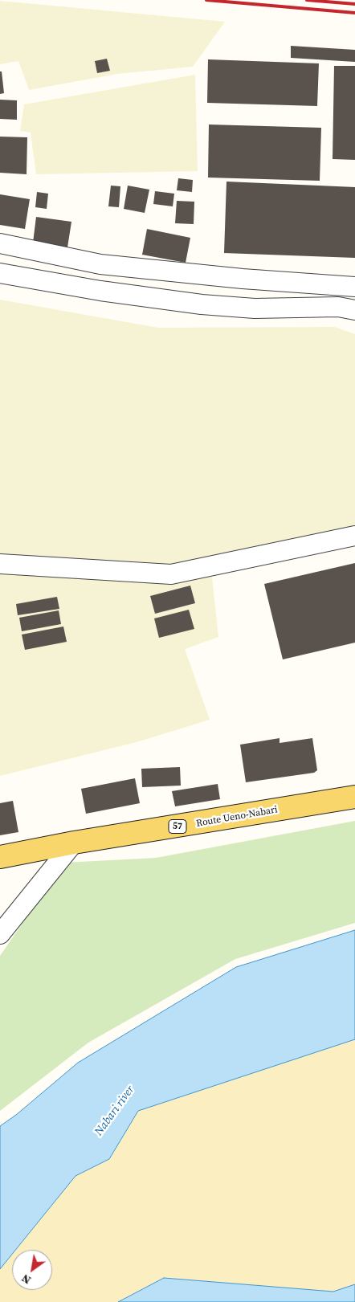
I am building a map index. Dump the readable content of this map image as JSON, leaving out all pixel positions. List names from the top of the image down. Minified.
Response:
{"streets":{"main road":["Route Ueno-Nabari","57"]},"water":["Nabari river"],"north":"bottom left"}
